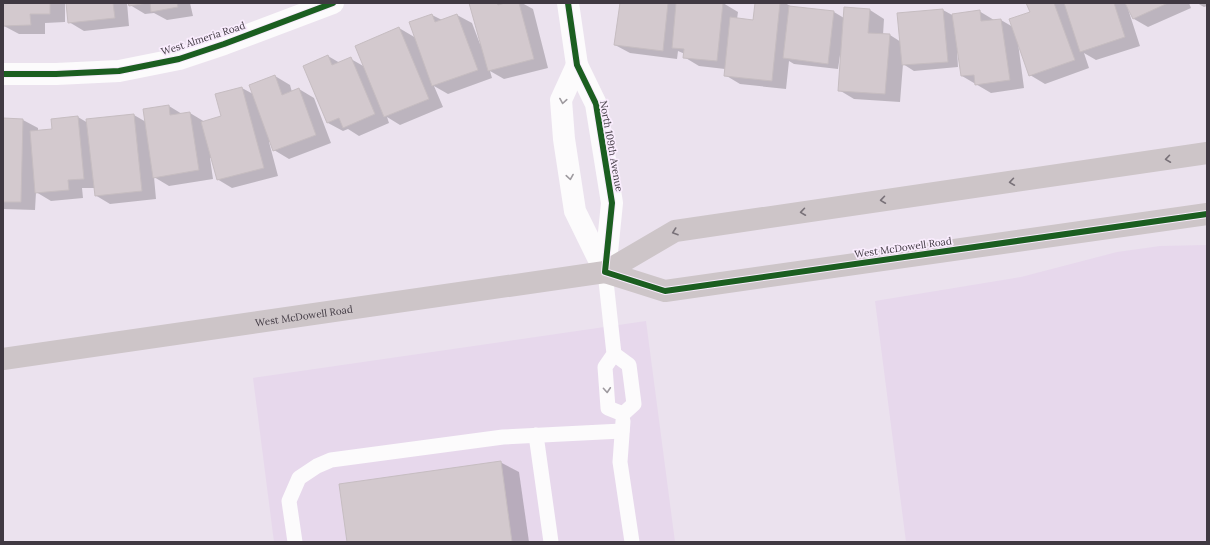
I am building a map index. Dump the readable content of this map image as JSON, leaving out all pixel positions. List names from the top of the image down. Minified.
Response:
{"streets":{"main road":["West McDowell Road"],"street":["West Almeria Road","North 109th Avenue"]},"crossings":[["North 109th Avenue","West McDowell Road"]]}
